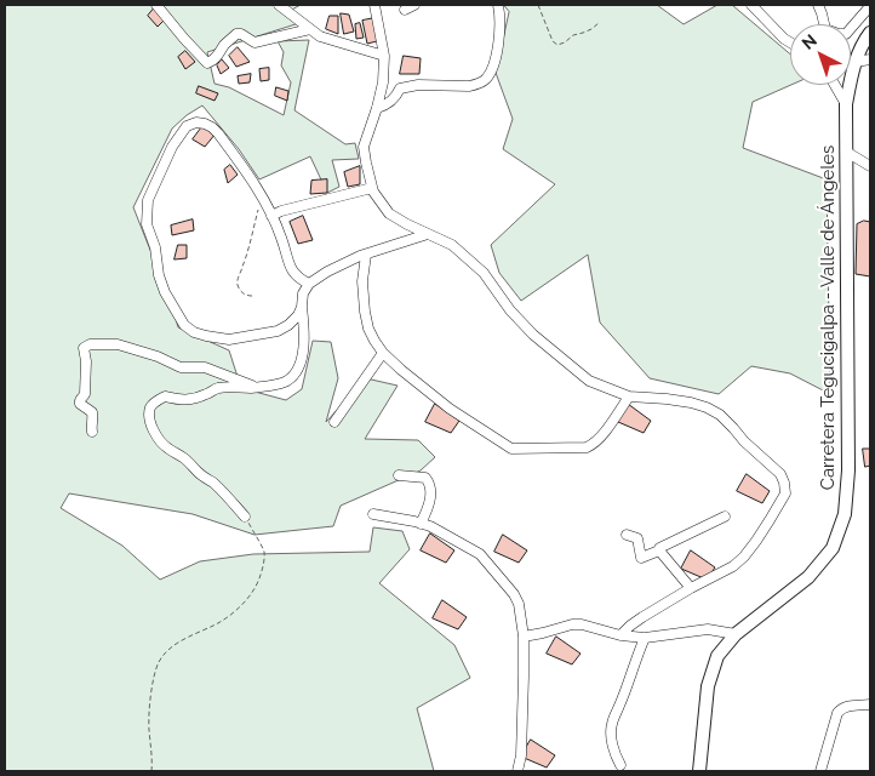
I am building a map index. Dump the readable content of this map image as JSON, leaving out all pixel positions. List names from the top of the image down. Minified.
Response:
{"streets":{"main road":["Carretera Tegucigalpa - Valle de Ángeles"]},"north":"top left"}
